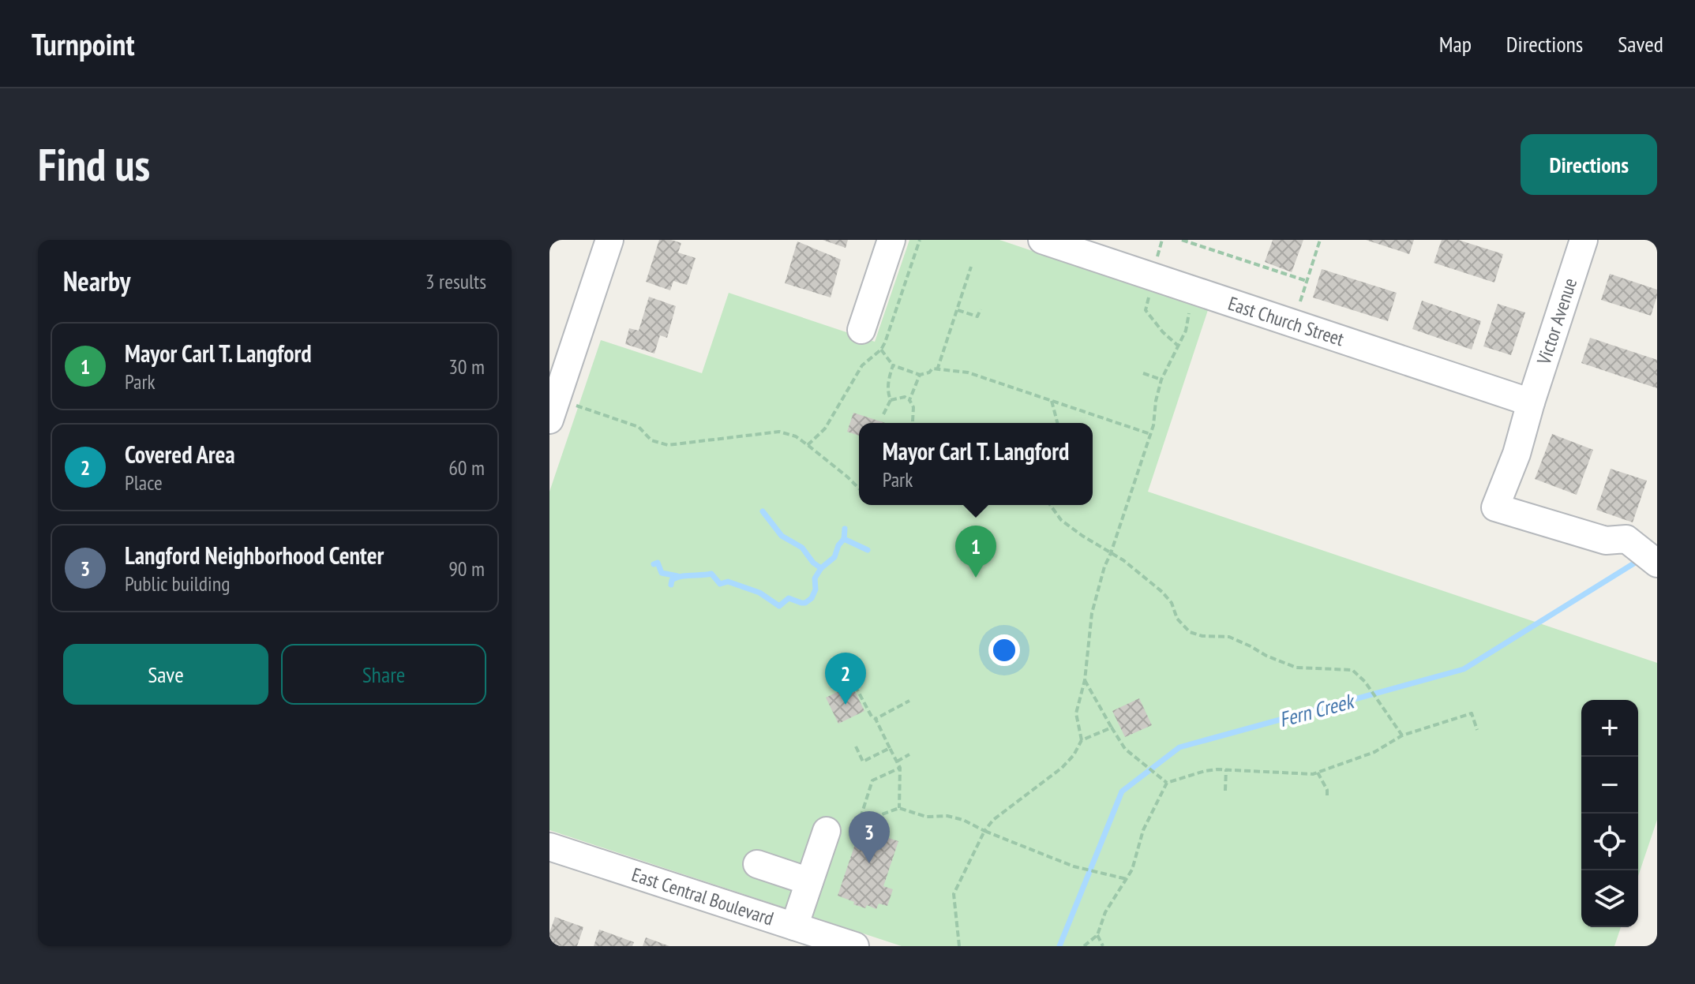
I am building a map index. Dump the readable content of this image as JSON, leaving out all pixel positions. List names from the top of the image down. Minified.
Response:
{"streets":{"street":["East Church Street","Victor Avenue","East Central Boulevard"]},"crossings":[["East Church Street","Victor Avenue"]],"water":["Fern Creek"],"page":{"header":"Turnpoint","nav":["Map","Directions","Saved"],"buttons":["Directions",["Save","Share"]],"title":"Find us","heading":["Nearby","3 results"],"list":[{"mark":"1","name":"Mayor Carl T. Langford","note":"Park","value":"30 m"},{"mark":"2","name":"Covered Area","note":"Place","value":"60 m"},{"mark":"3","name":"Langford Neighborhood Center","note":"Public building","value":"90 m"}],"popup":["Mayor Carl T. Langford","Park"],"pins":["1","2","3"],"map_buttons":["+","−"]}}
